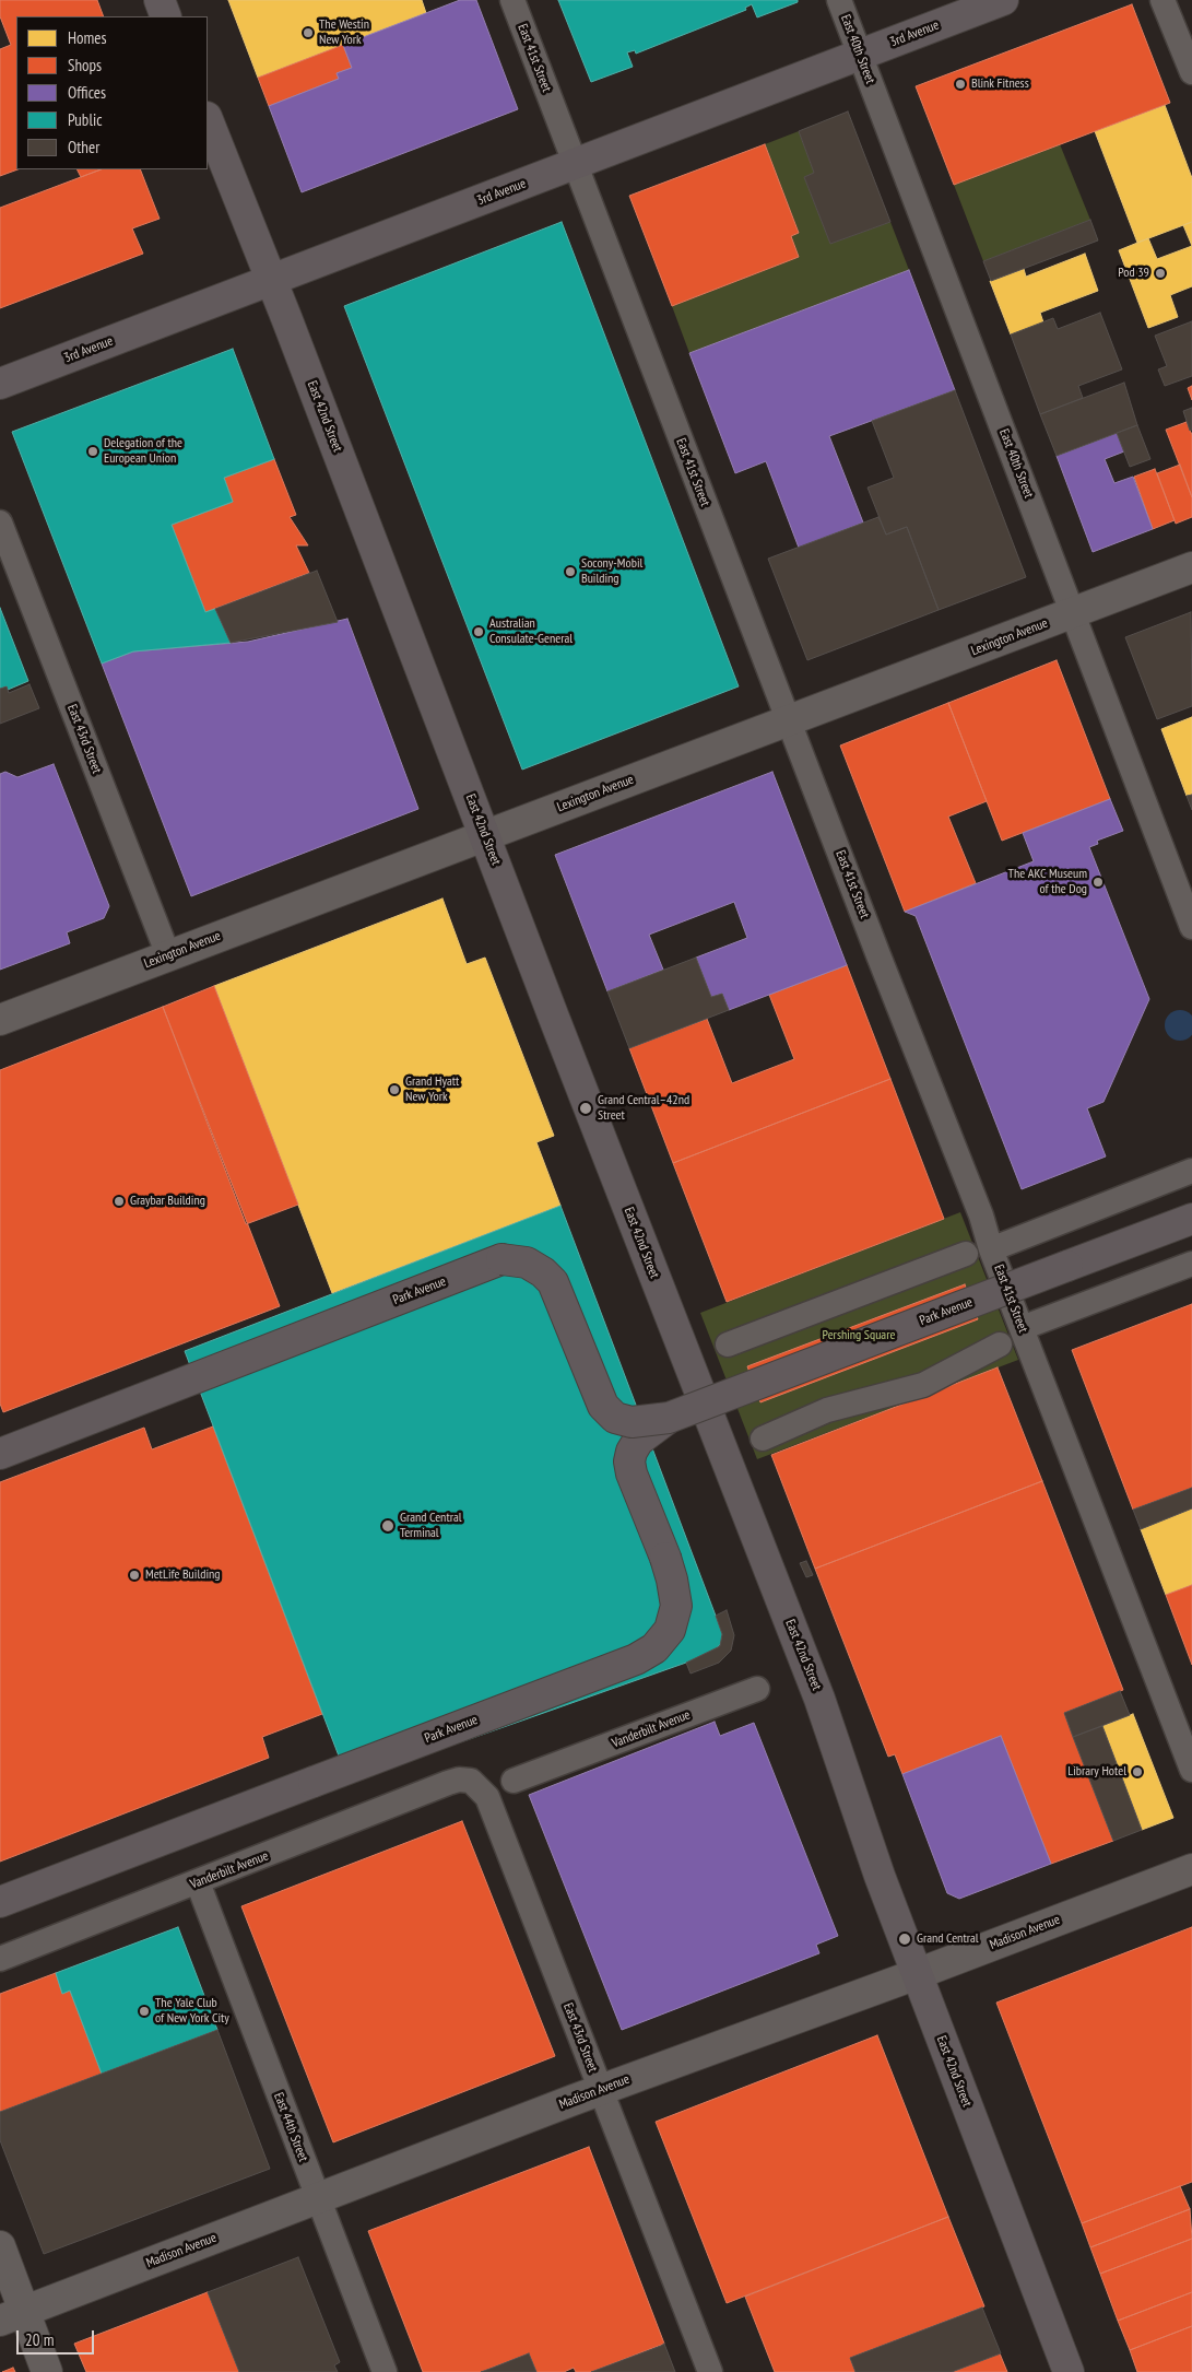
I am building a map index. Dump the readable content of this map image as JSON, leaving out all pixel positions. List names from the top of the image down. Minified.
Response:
{"streets":{"main road":["3rd Avenue","East 42nd Street","Lexington Avenue","Park Avenue","Madison Avenue"],"street":["East 40th Street","East 41st Street","East 43rd Street","Vanderbilt Avenue","East 44th Street"]},"crossings":[["3rd Avenue","East 40th Street"],["3rd Avenue","East 41st Street"],["3rd Avenue","East 42nd Street"],["East 40th Street","Lexington Avenue"],["East 41st Street","Lexington Avenue"],["East 42nd Street","Lexington Avenue"],["East 42nd Street","Madison Avenue"],["Lexington Avenue","East 43rd Street"],["East 43rd Street","Vanderbilt Avenue"],["East 43rd Street","Madison Avenue"],["Vanderbilt Avenue","East 44th Street"],["Madison Avenue","East 44th Street"]],"parks":["Pershing Square"],"places":["The Westin New York","Blink Fitness","Pod 39","Delegation of the European Union","Socony-Mobil Building","Australian Consulate-General","The AKC Museum of the Dog","Grand Hyatt New York","Grand Central–42nd Street","Graybar Building","Grand Central Terminal","MetLife Building","Library Hotel","Grand Central","The Yale Club of New York City"],"legend":["Homes","Shops","Offices","Public","Other"],"scale_bar":"20 m"}
